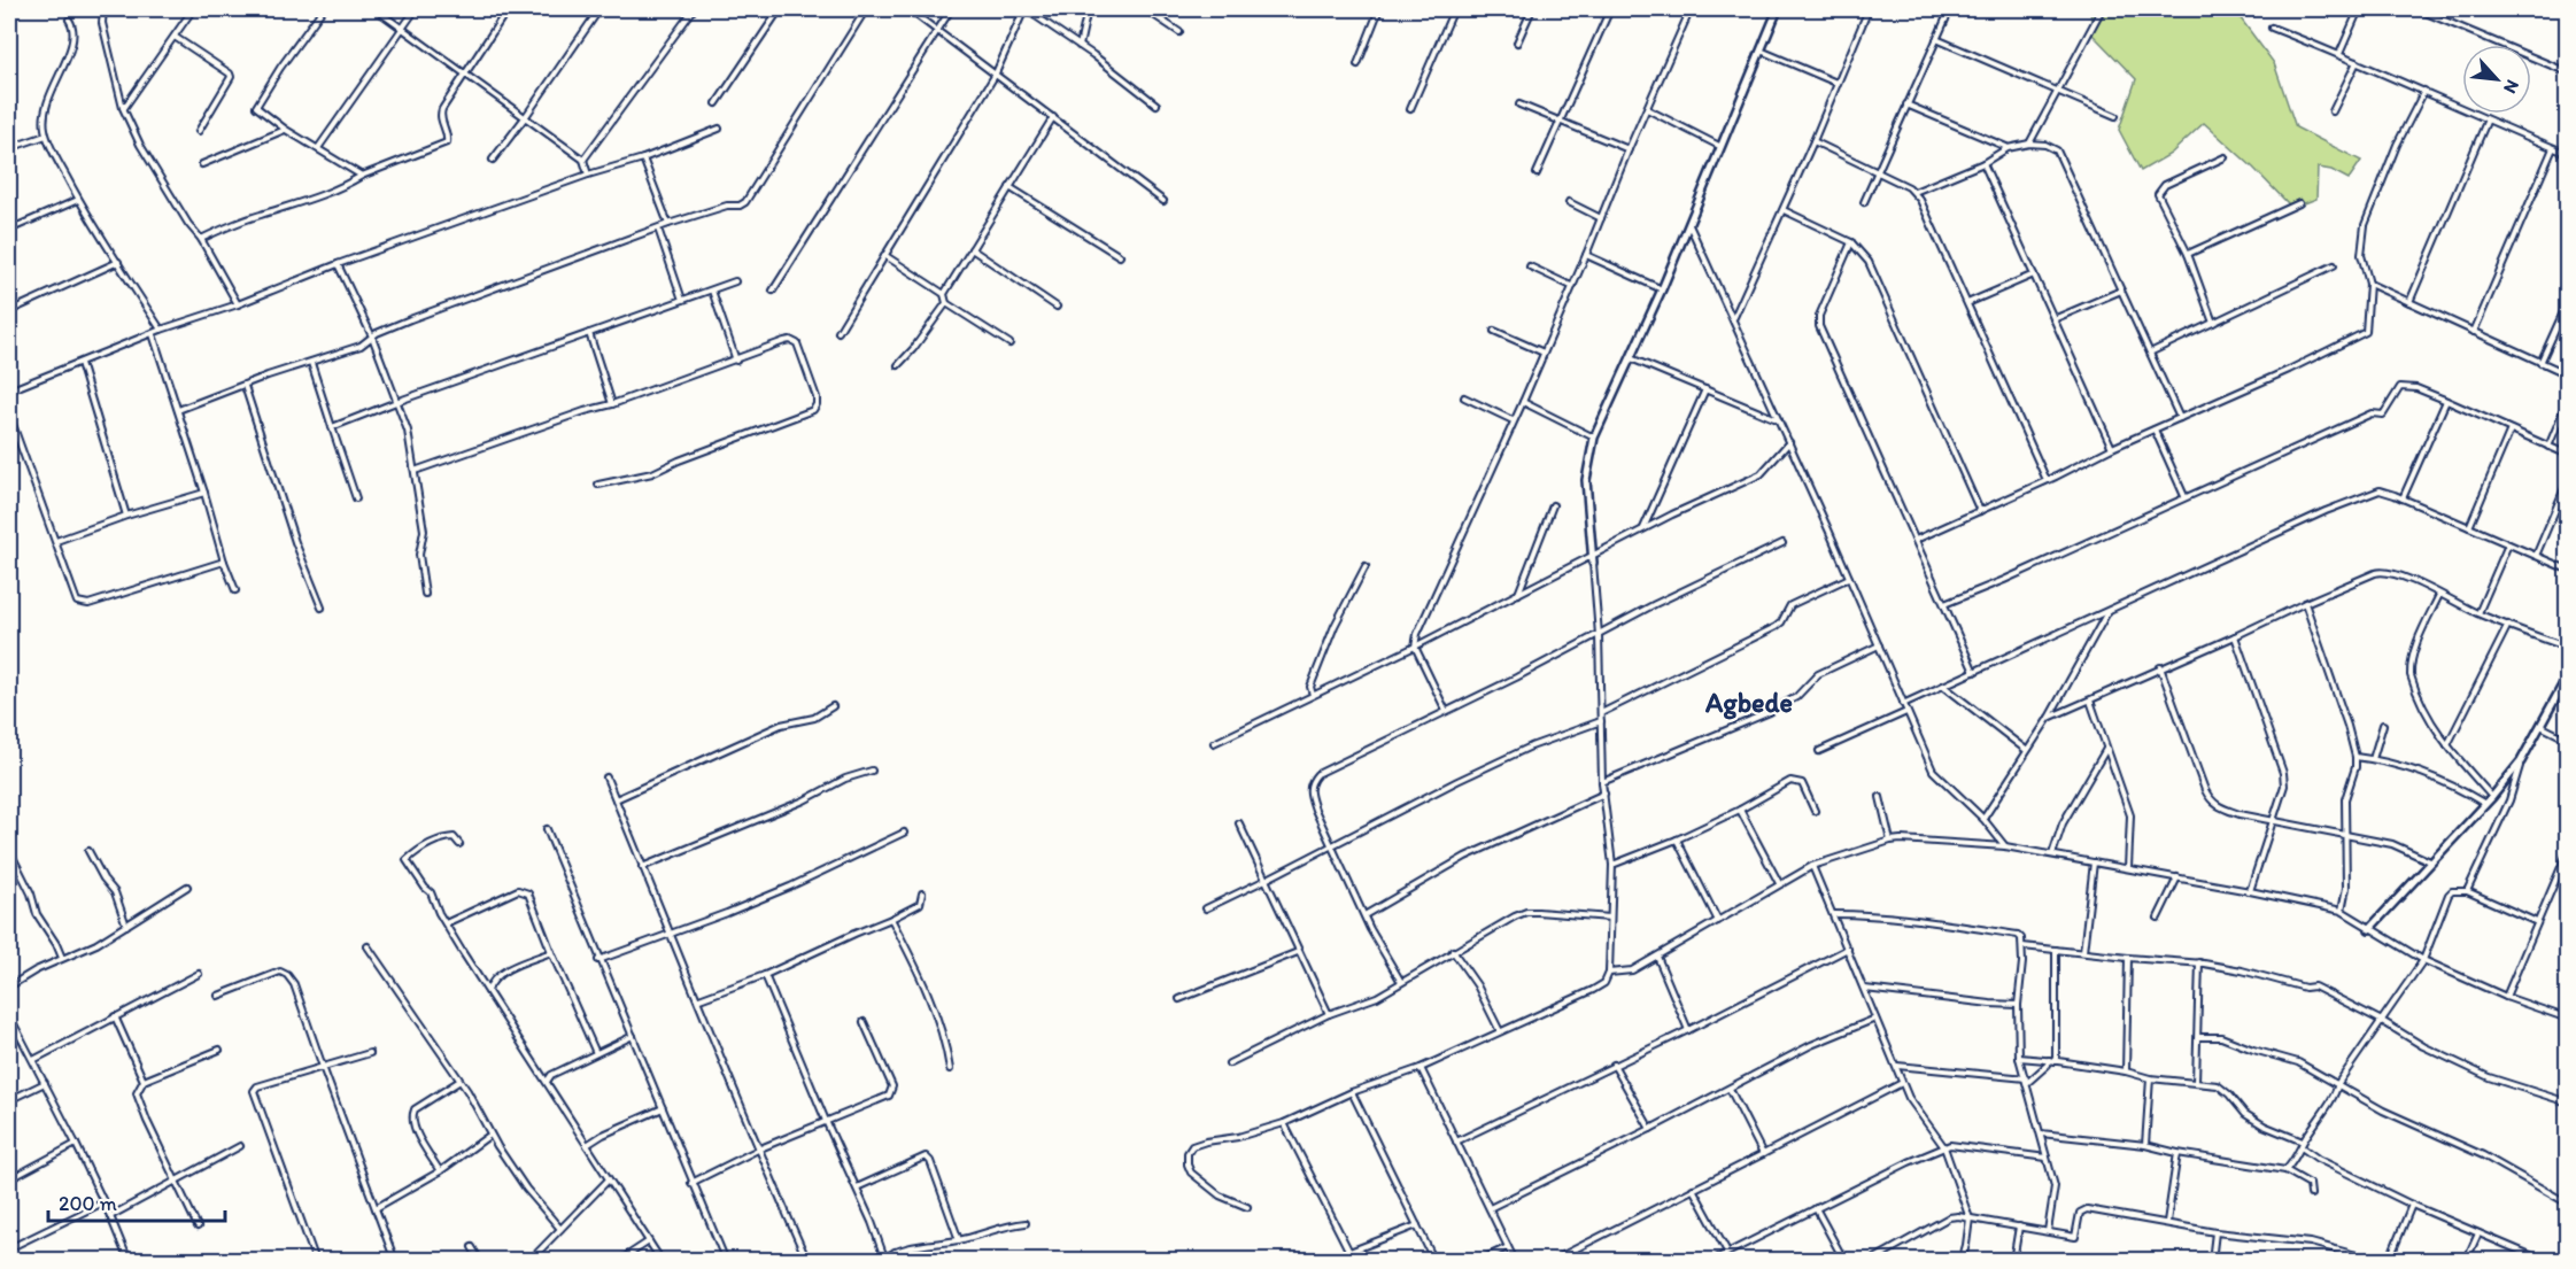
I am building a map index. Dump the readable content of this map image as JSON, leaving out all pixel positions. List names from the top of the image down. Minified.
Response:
{"districts":["Agbede"],"scale_bar":"200 m","north":"bottom right"}
